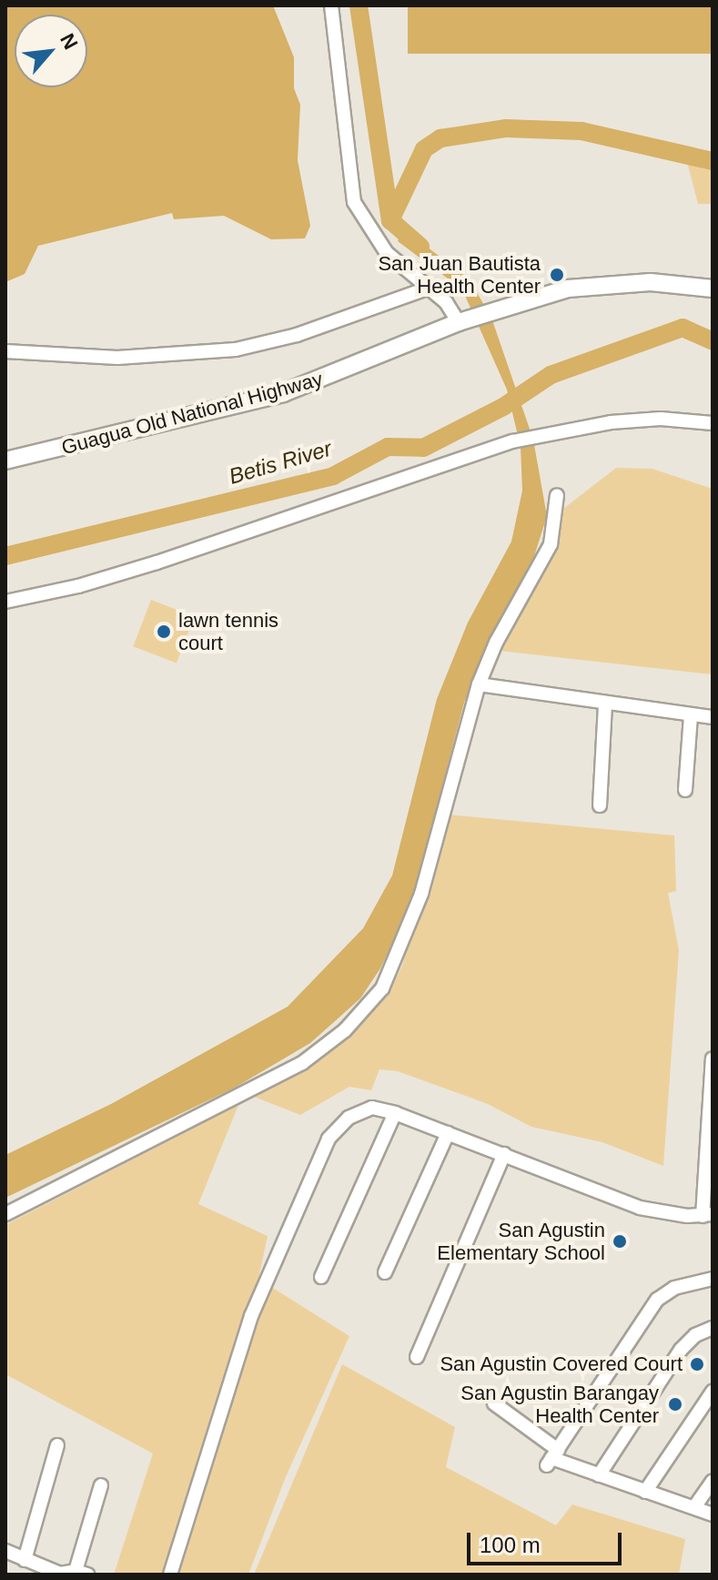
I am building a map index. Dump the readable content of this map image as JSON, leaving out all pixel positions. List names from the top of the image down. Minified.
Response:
{"streets":{"main road":["Guagua Old National Highway"]},"water":["Betis River"],"places":["San Juan Bautista Health Center","lawn tennis court","San Agustin Elementary School","San Agustin Covered Court","San Agustin Barangay Health Center"],"scale_bar":"100 m","north":"top right"}
